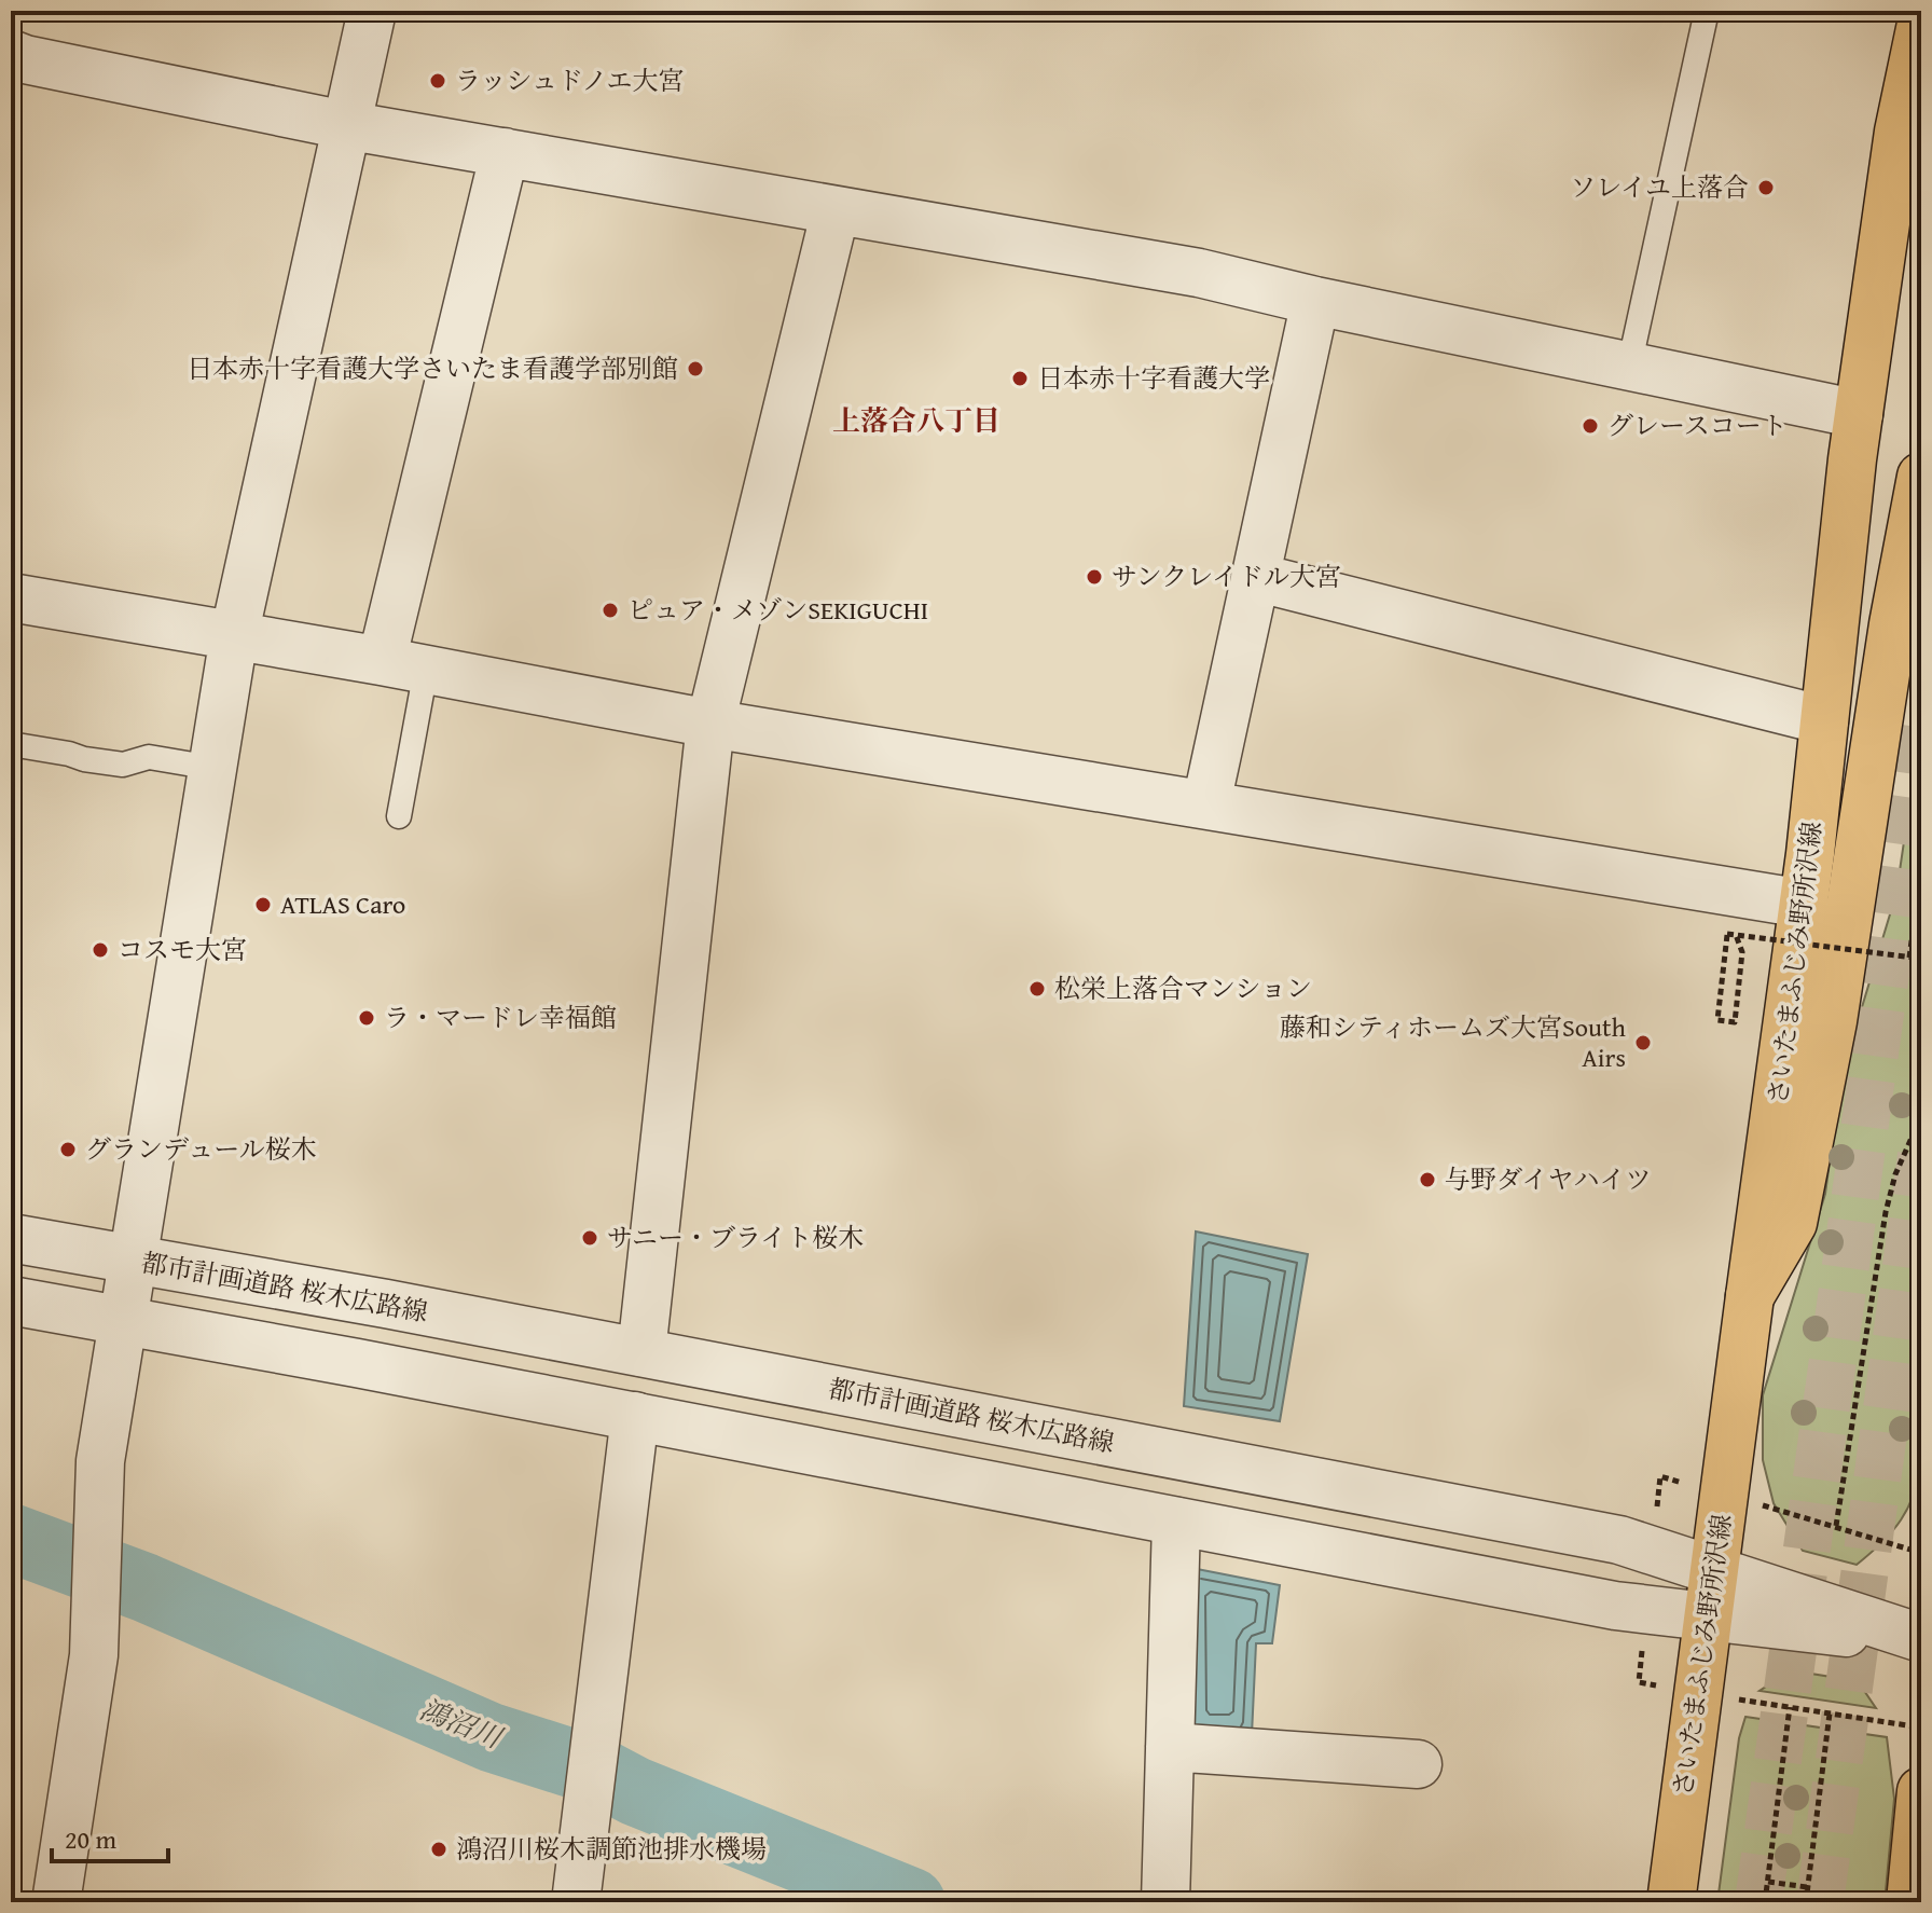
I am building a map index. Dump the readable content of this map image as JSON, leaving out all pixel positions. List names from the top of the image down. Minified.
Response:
{"streets":{"main road":["さいたまふじみ野所沢線"],"street":["都市計画道路 桜木広路線"]},"crossings":[["さいたまふじみ野所沢線","都市計画道路 桜木広路線"]],"districts":["上落合八丁目"],"water":["鴻沼川"],"places":["ラッシュドノエ大宮","ソレイユ上落合","日本赤十字看護大学さいたま看護学部別館","日本赤十字看護大学","グレースコート","サンクレイドル大宮","ピュア・メゾンSEKIGUCHI","ATLAS Caro","コスモ大宮","松栄上落合マンション","ラ・マードレ幸福館","藤和シティホームズ大宮South Airs","グランデュール桜木","与野ダイヤハイツ","サニー・ブライト桜木","鴻沼川桜木調節池排水機場"],"scale_bar":"20 m"}
